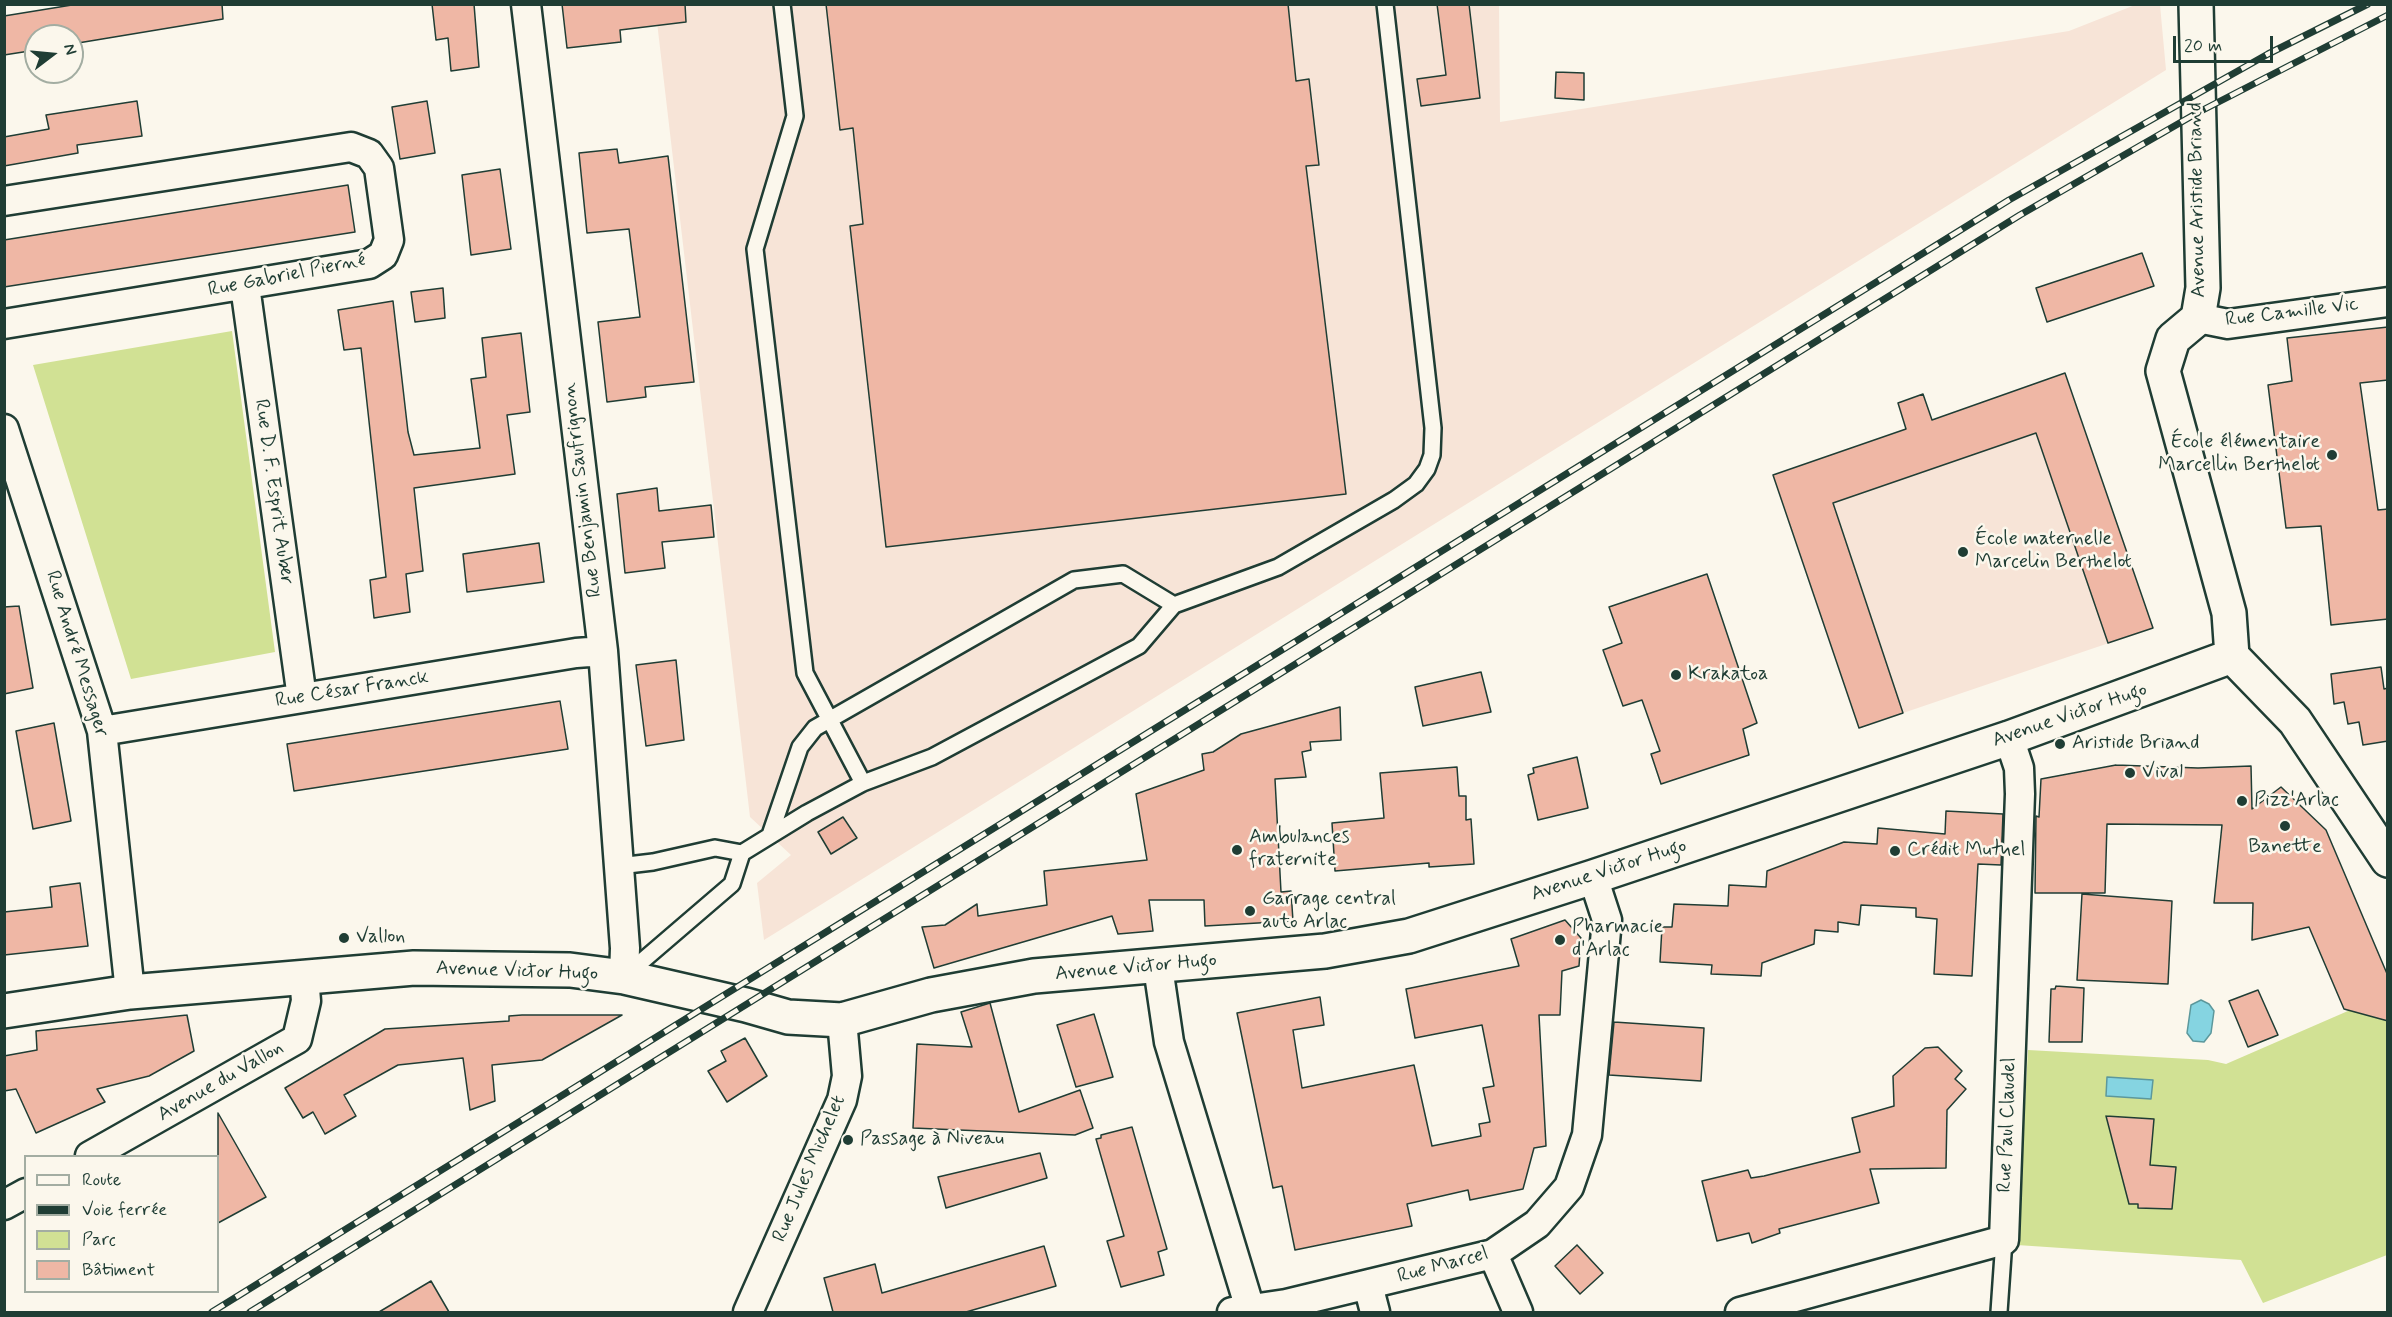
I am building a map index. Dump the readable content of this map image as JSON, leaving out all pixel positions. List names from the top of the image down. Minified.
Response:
{"streets":{"street":["Avenue Aristide Briand","Rue Gabriel Pierné","Rue Camille Vic","Rue Benjamin Saufrignon","Rue D. F. Esprit Auber","Rue André Messager","Rue César Franck","Avenue Victor Hugo","Avenue du Vallon","Rue Paul Claudel","Rue Jules Michelet","Rue Marcel"]},"crossings":[["Avenue Aristide Briand","Rue Camille Vic"],["Avenue Aristide Briand","Avenue Victor Hugo"],["Rue Gabriel Pierné","Rue D. F. Esprit Auber"],["Rue Benjamin Saufrignon","Rue César Franck"],["Rue Benjamin Saufrignon","Avenue Victor Hugo"],["Rue D. F. Esprit Auber","Rue César Franck"],["Rue André Messager","Rue César Franck"],["Rue André Messager","Avenue Victor Hugo"],["Avenue Victor Hugo","Avenue du Vallon"],["Avenue Victor Hugo","Rue Paul Claudel"],["Avenue Victor Hugo","Rue Jules Michelet"],["Avenue Victor Hugo","Rue Marcel"]],"places":["École élémentaire Marcellin Berthelot","École maternelle Marcelin Berthelot","Krakatoa","Aristide Briand","Vival","Pizz'Arlac","Banette","Ambulances fraternite","Crédit Mutuel","Garrage central auto Arlac","Vallon","Pharmacie d'Arlac","Passage à Niveau"],"legend":["Route","Voie ferrée","Parc","Bâtiment"],"scale_bar":"20 m","north":"right"}
